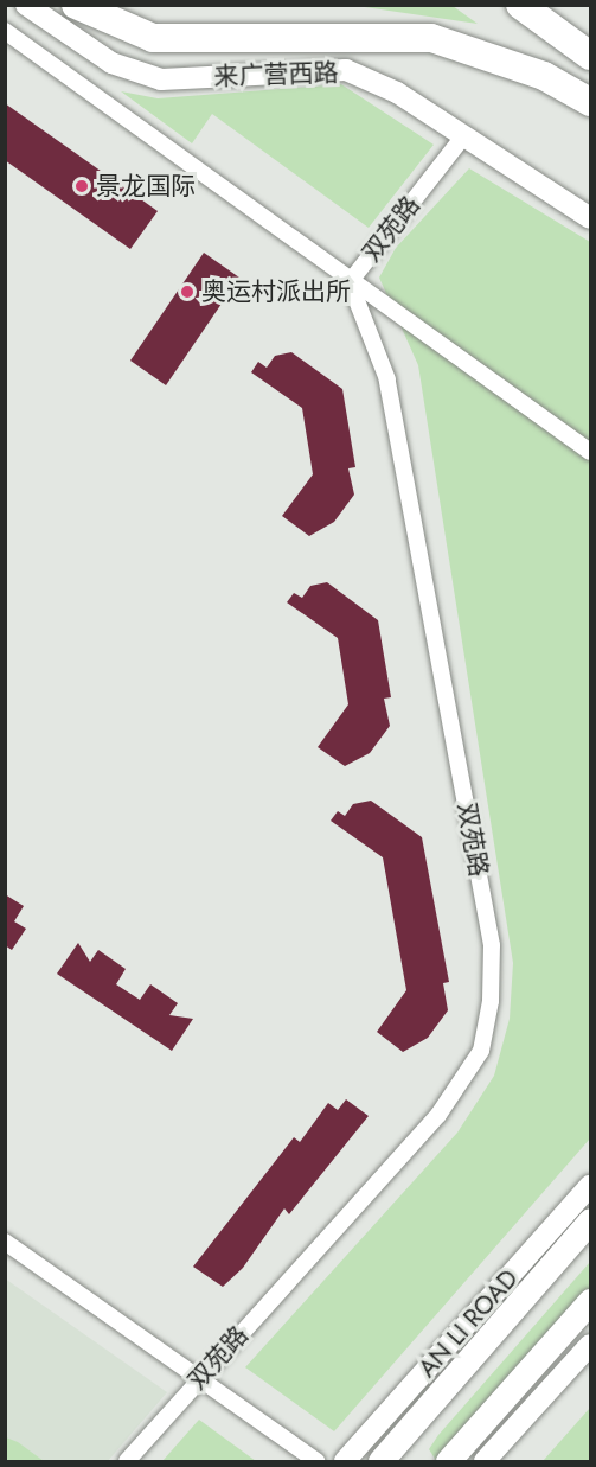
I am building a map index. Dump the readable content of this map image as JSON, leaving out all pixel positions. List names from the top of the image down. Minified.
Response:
{"streets":{"main road":["AN LI ROAD"],"street":["来广营西路","双苑路"]},"crossings":[["来广营西路","双苑路"]],"places":["景龙国际","奥运村派出所"]}
